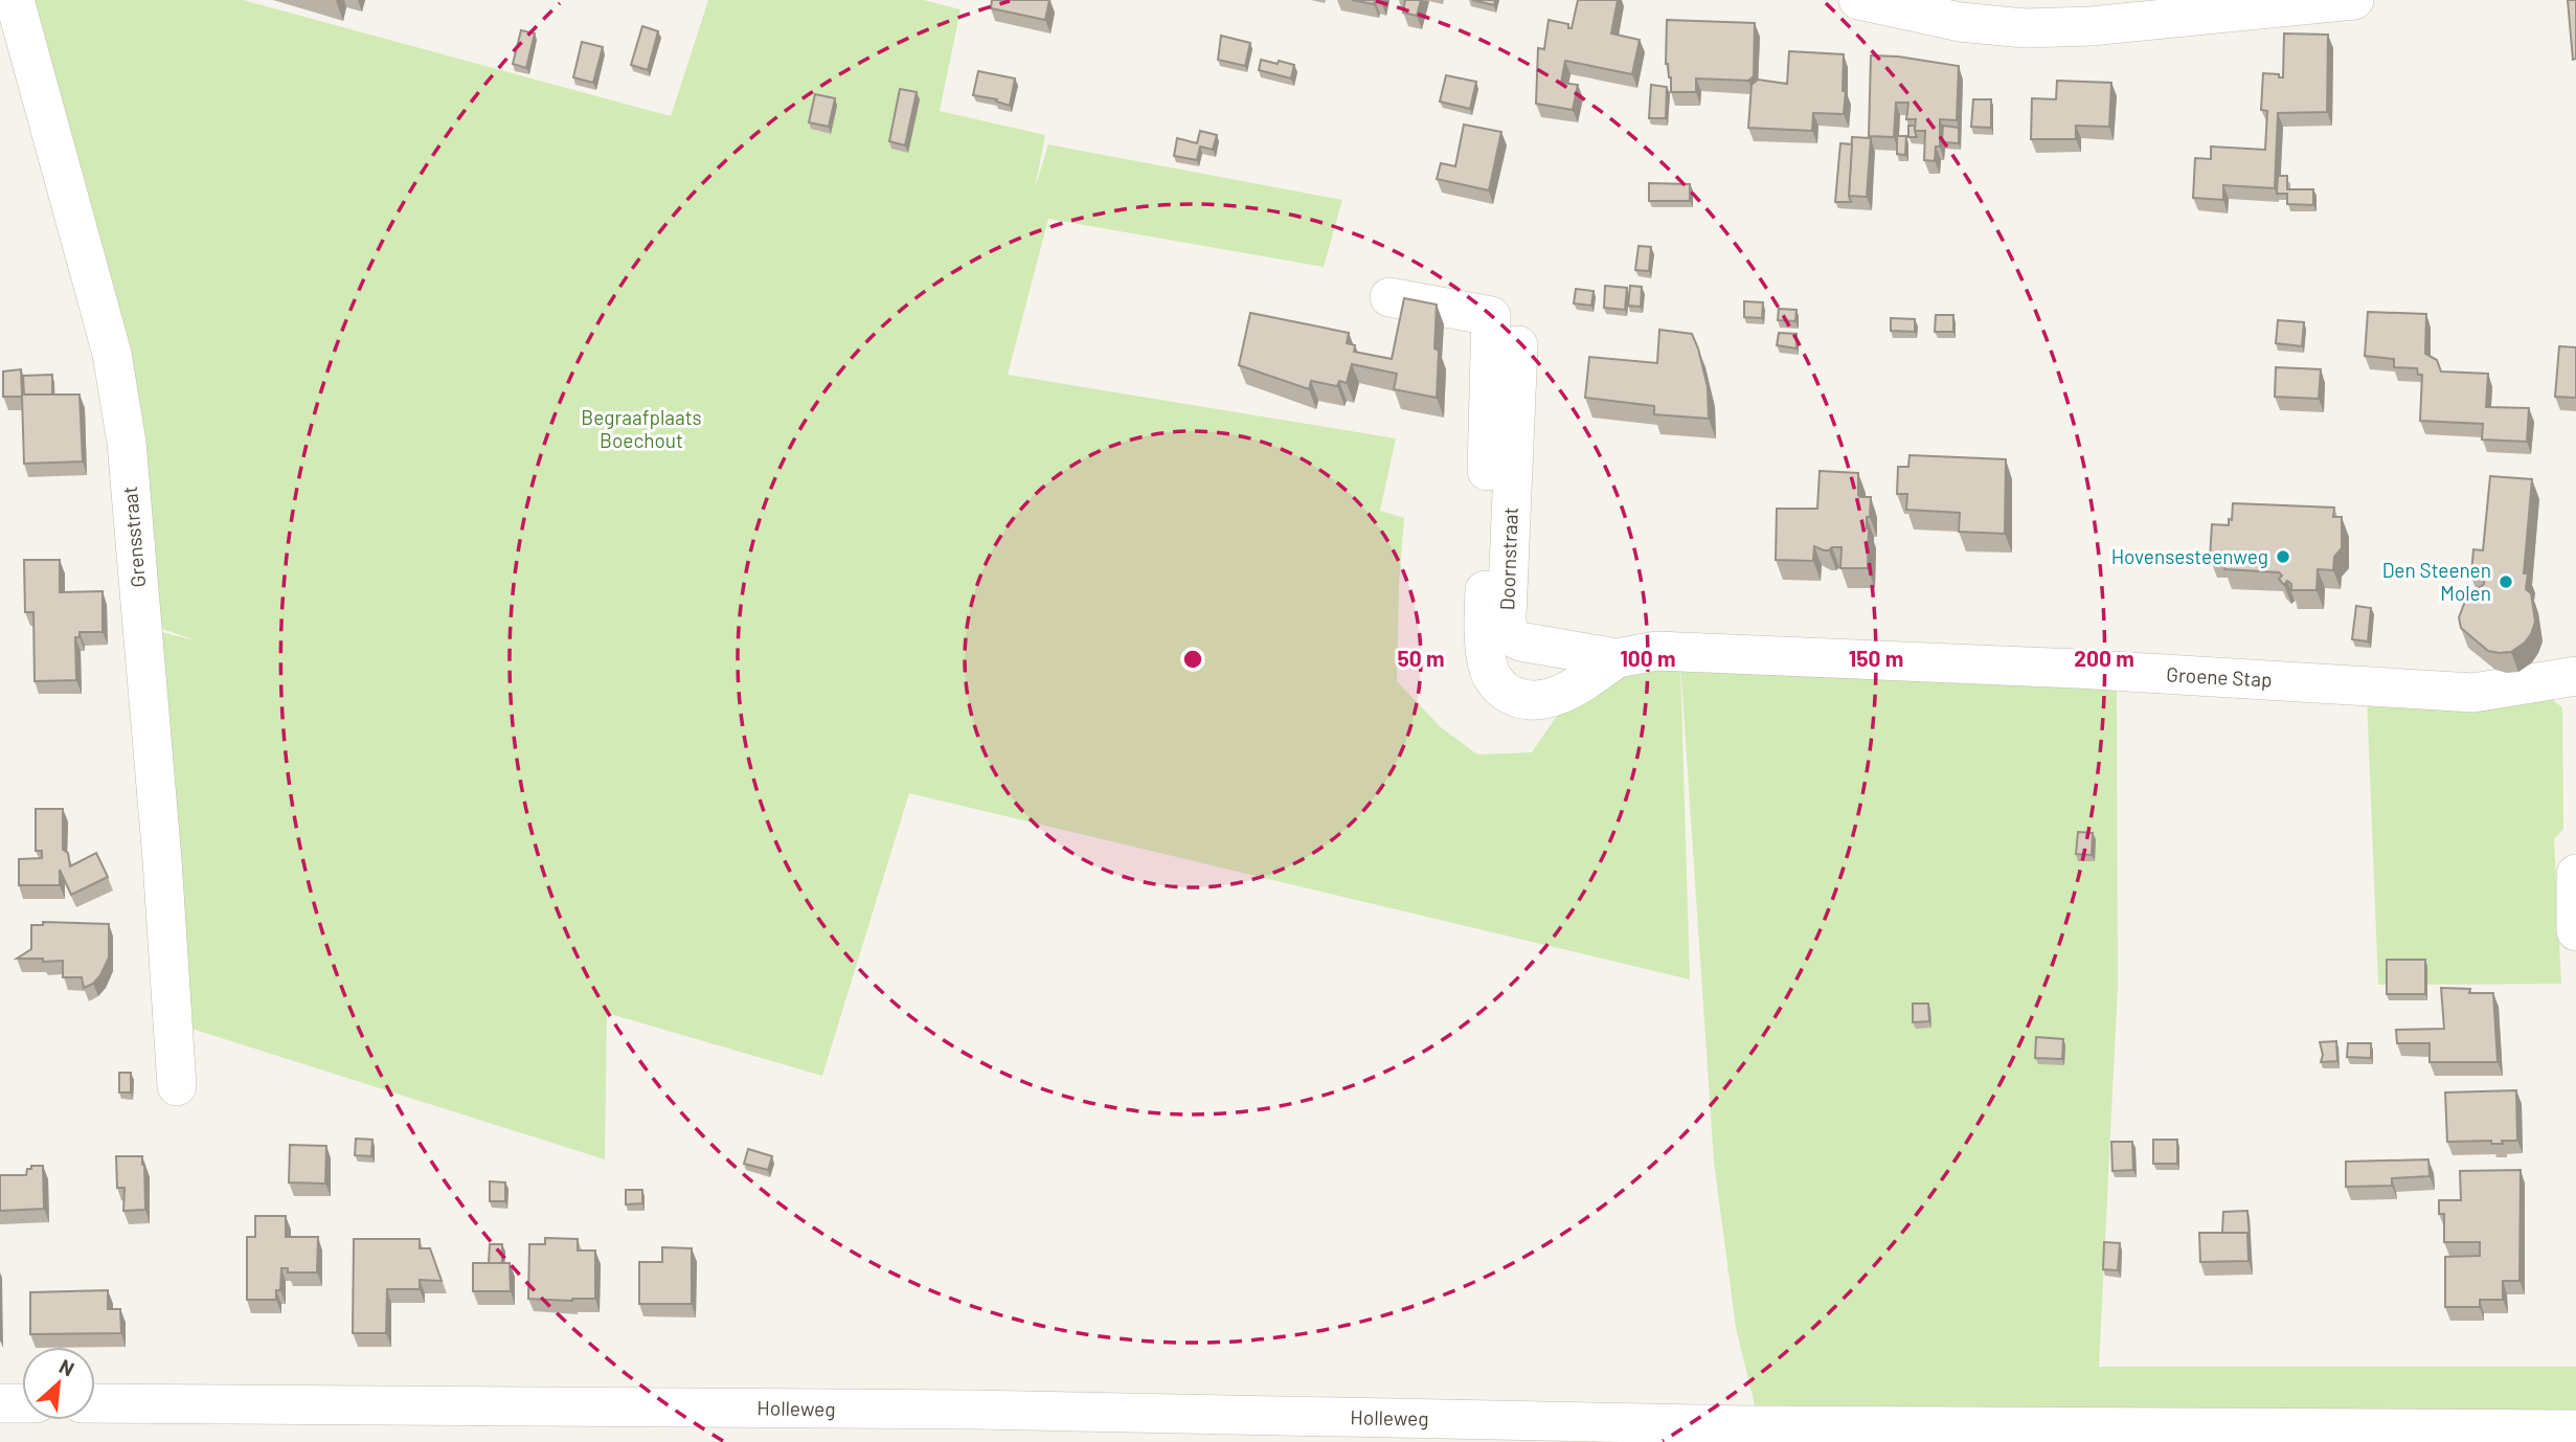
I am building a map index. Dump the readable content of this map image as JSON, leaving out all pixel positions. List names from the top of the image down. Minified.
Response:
{"streets":{"street":["Grensstraat","Doornstraat","Groene Stap","Holleweg"]},"crossings":[["Doornstraat","Groene Stap"]],"parks":["Begraafplaats Boechout"],"places":["Hovensesteenweg","Den Steenen Molen"],"north":"top right","rings":["50 m","100 m","150 m","200 m"]}
